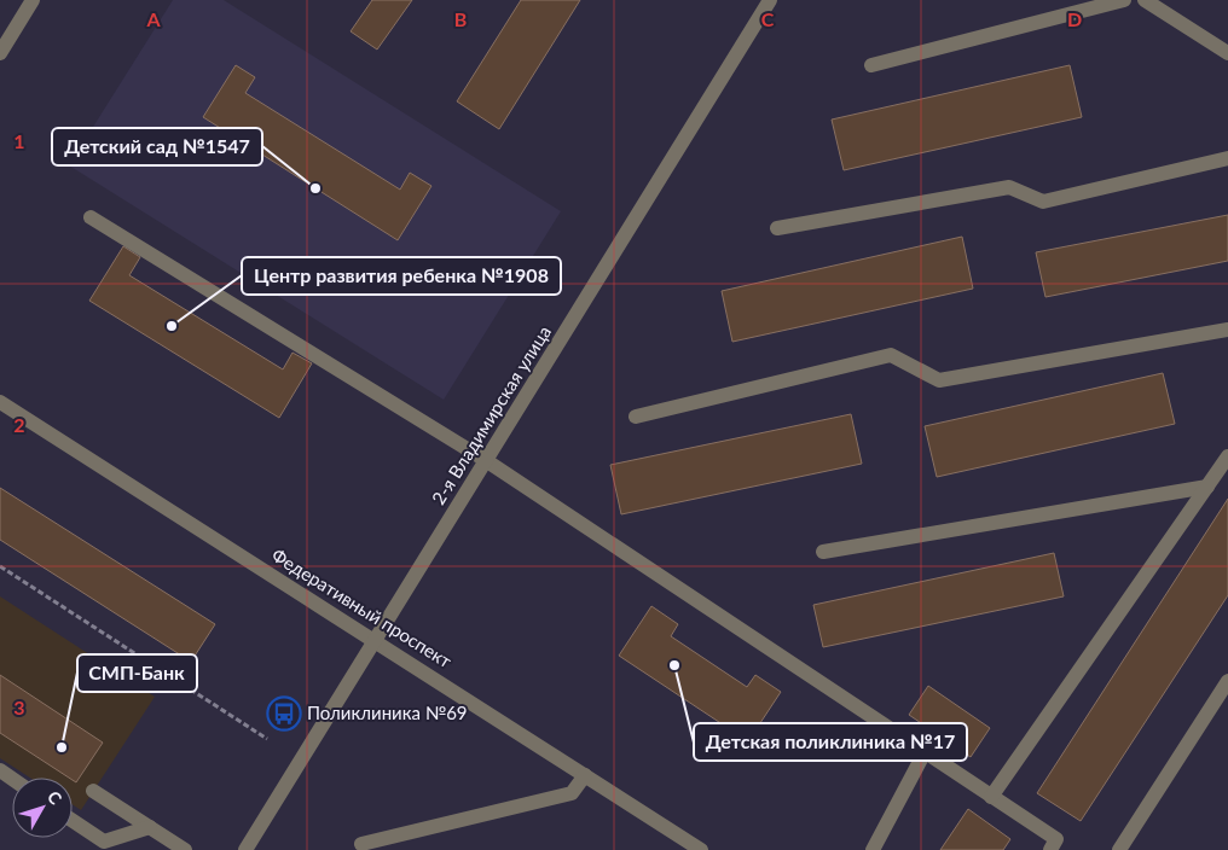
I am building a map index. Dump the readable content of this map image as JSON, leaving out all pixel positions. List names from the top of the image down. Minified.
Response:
{"streets":{"street":["2-я Владимирская улица","Федеративный проспект"]},"crossings":[["2-я Владимирская улица","Федеративный проспект"]],"places":{"other":["Детский сад №1547","Центр развития ребенка №1908","Детская поликлиника №17","СМП-Банк"],"bus stop":["Поликлиника №69"]},"north":"top right","grid":{"columns":["A","B","C","D"],"rows":["1","2","3"]}}
